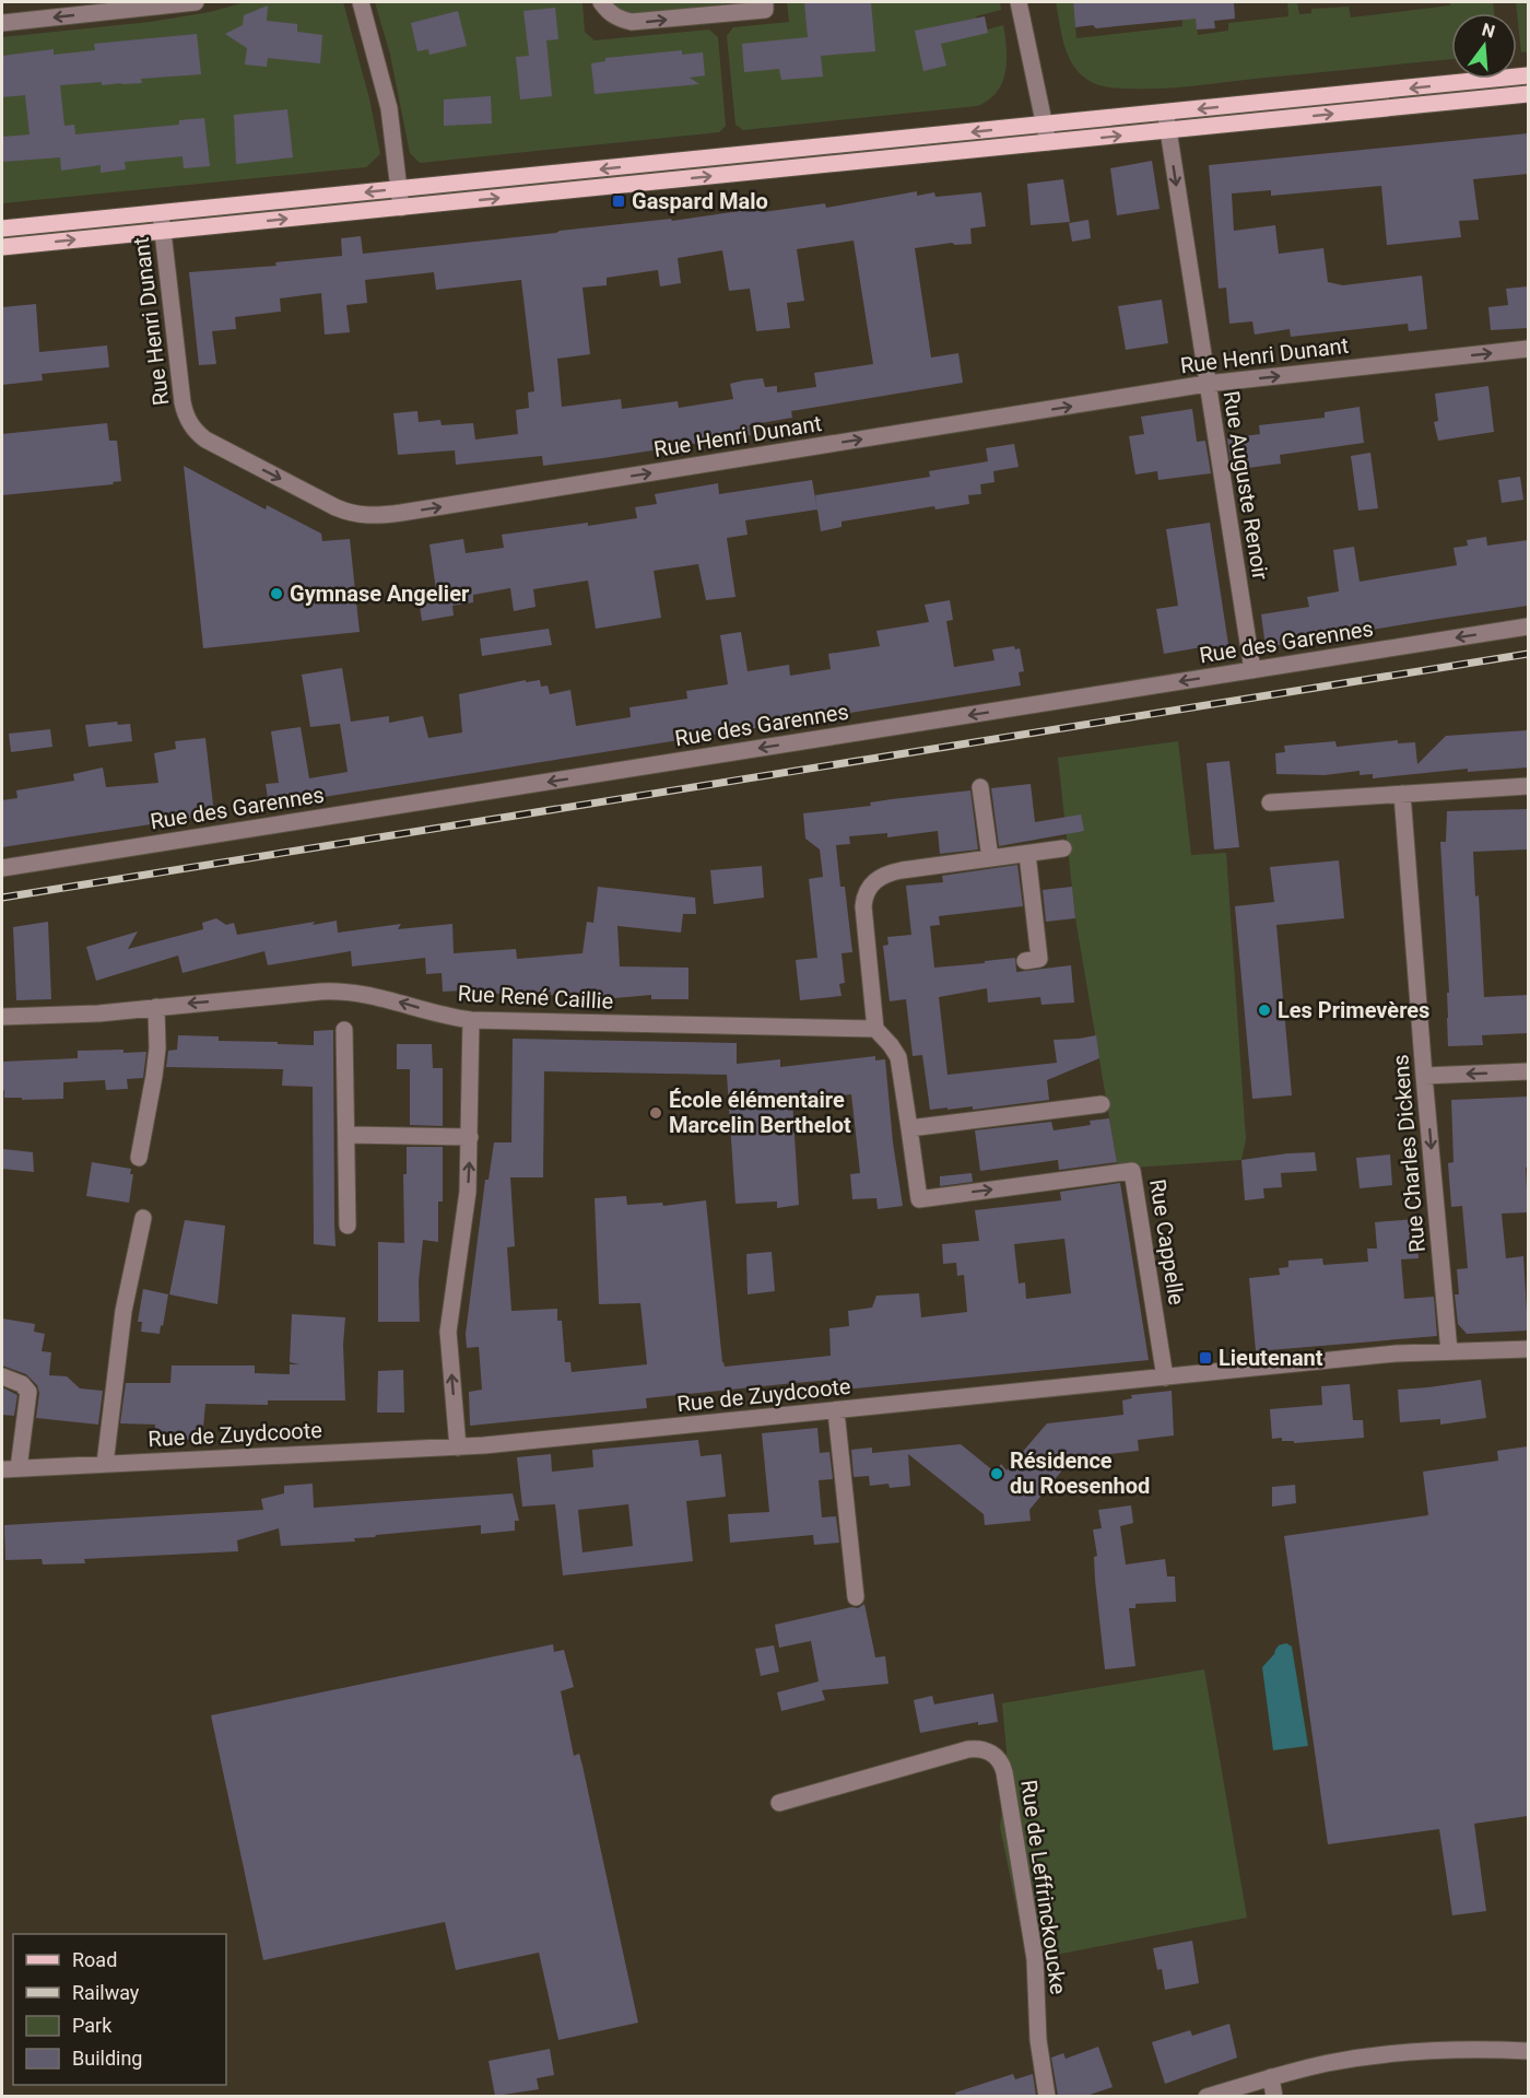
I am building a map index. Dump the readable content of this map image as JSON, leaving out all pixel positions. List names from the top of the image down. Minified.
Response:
{"streets":{"street":["Rue Henri Dunant","Rue Auguste Renoir","Rue des Garennes","Rue René Caillie","Rue Charles Dickens","Rue Cappelle","Rue de Zuydcoote","Rue de Leffrinckoucke"]},"crossings":[["Rue Henri Dunant","Rue Auguste Renoir"],["Rue Auguste Renoir","Rue des Garennes"],["Rue Charles Dickens","Rue de Zuydcoote"],["Rue Cappelle","Rue de Zuydcoote"]],"one_way":["Rue Henri Dunant","Rue Auguste Renoir","Rue des Garennes","Rue Charles Dickens"],"places":{"transit":["Gaspard Malo","Lieutenant"],"other":["Gymnase Angelier","Les Primevères","École élémentaire Marcelin Berthelot","Résidence du Roesenhod"]},"legend":["Road","Railway","Park","Building"],"north":"top"}
